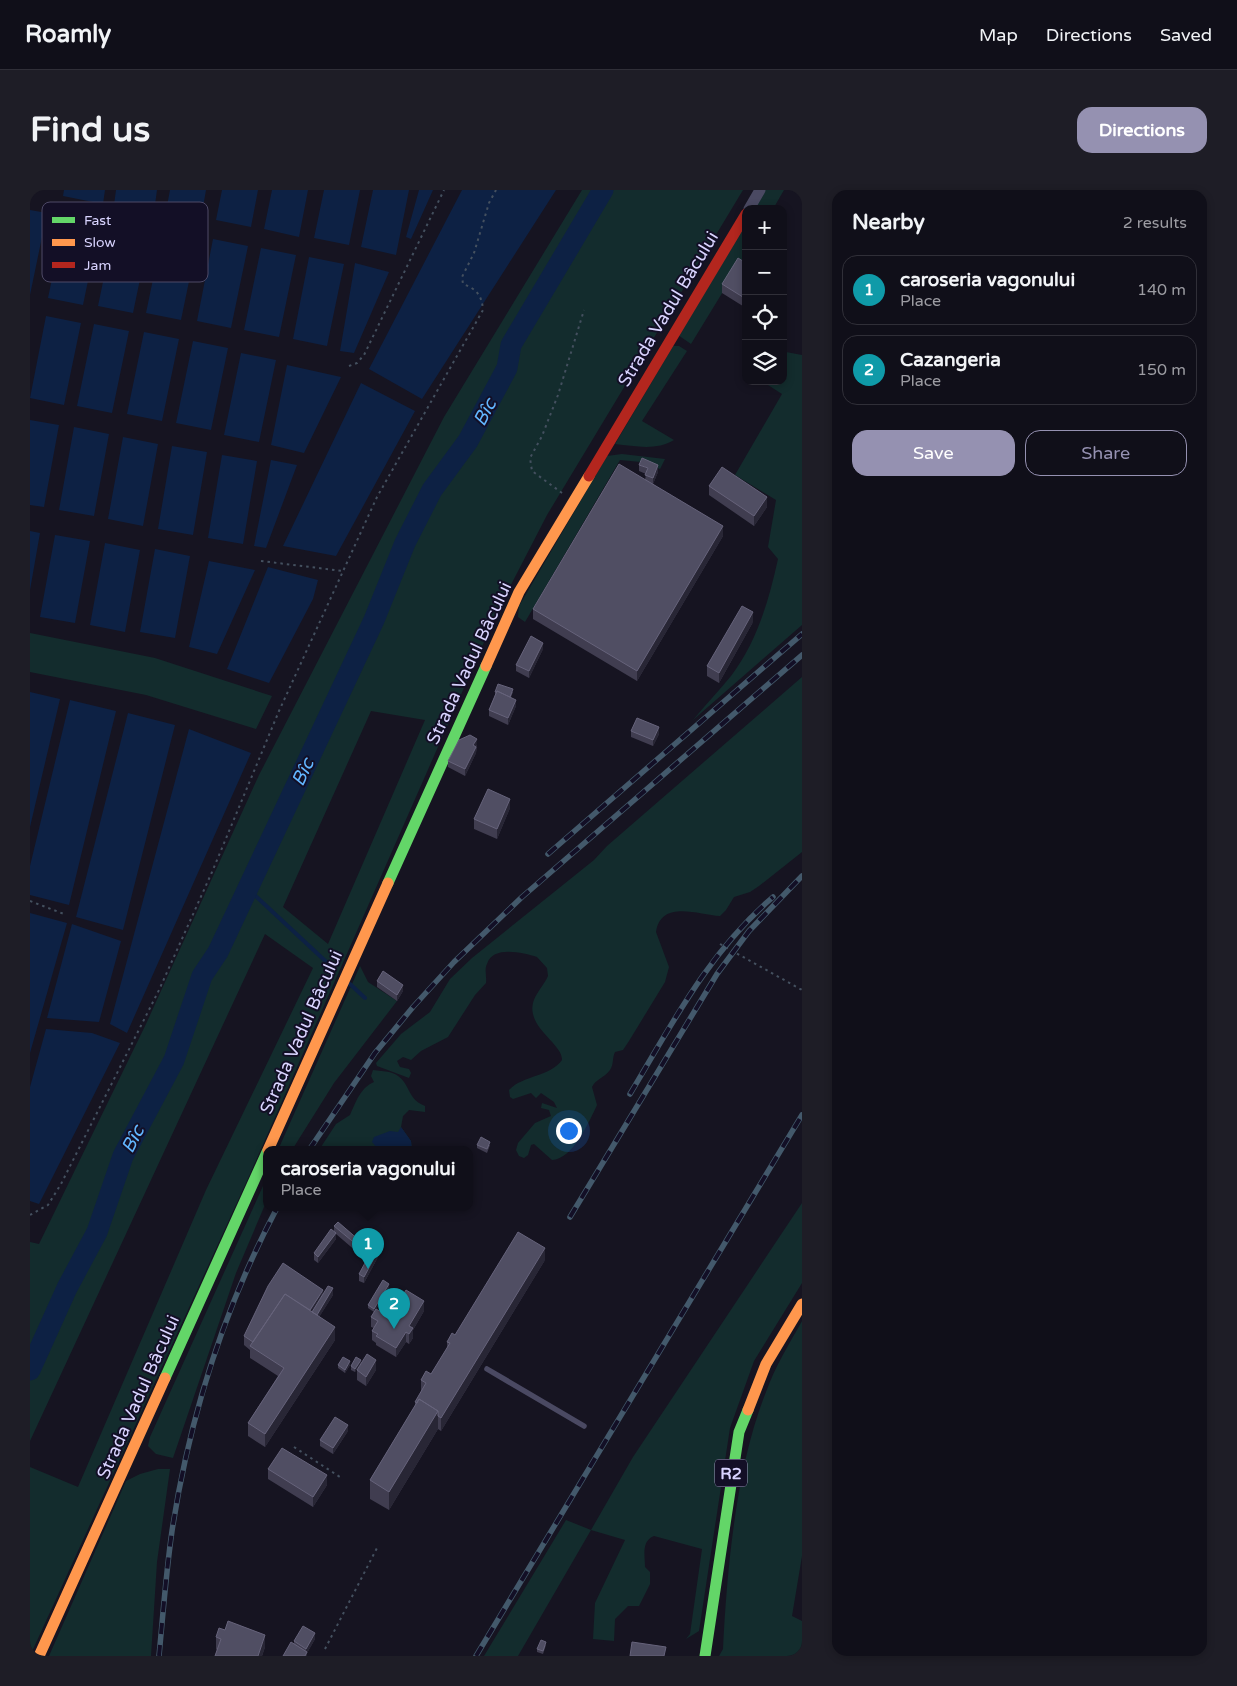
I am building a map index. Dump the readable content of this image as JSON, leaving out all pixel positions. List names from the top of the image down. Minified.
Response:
{"streets":{"street":["Strada Vadul Bâcului","R2"]},"water":["Bîc"],"legend":["Fast","Slow","Jam"],"page":{"header":"Roamly","nav":["Map","Directions","Saved"],"buttons":["Directions",["Save","Share"]],"title":"Find us","heading":["Nearby","2 results"],"map_buttons":["+","−"],"list":[{"mark":"1","name":"caroseria vagonului","note":"Place","value":"140 m"},{"mark":"2","name":"Cazangeria","note":"Place","value":"150 m"}],"popup":["caroseria vagonului","Place"],"pins":["1","2"]}}
